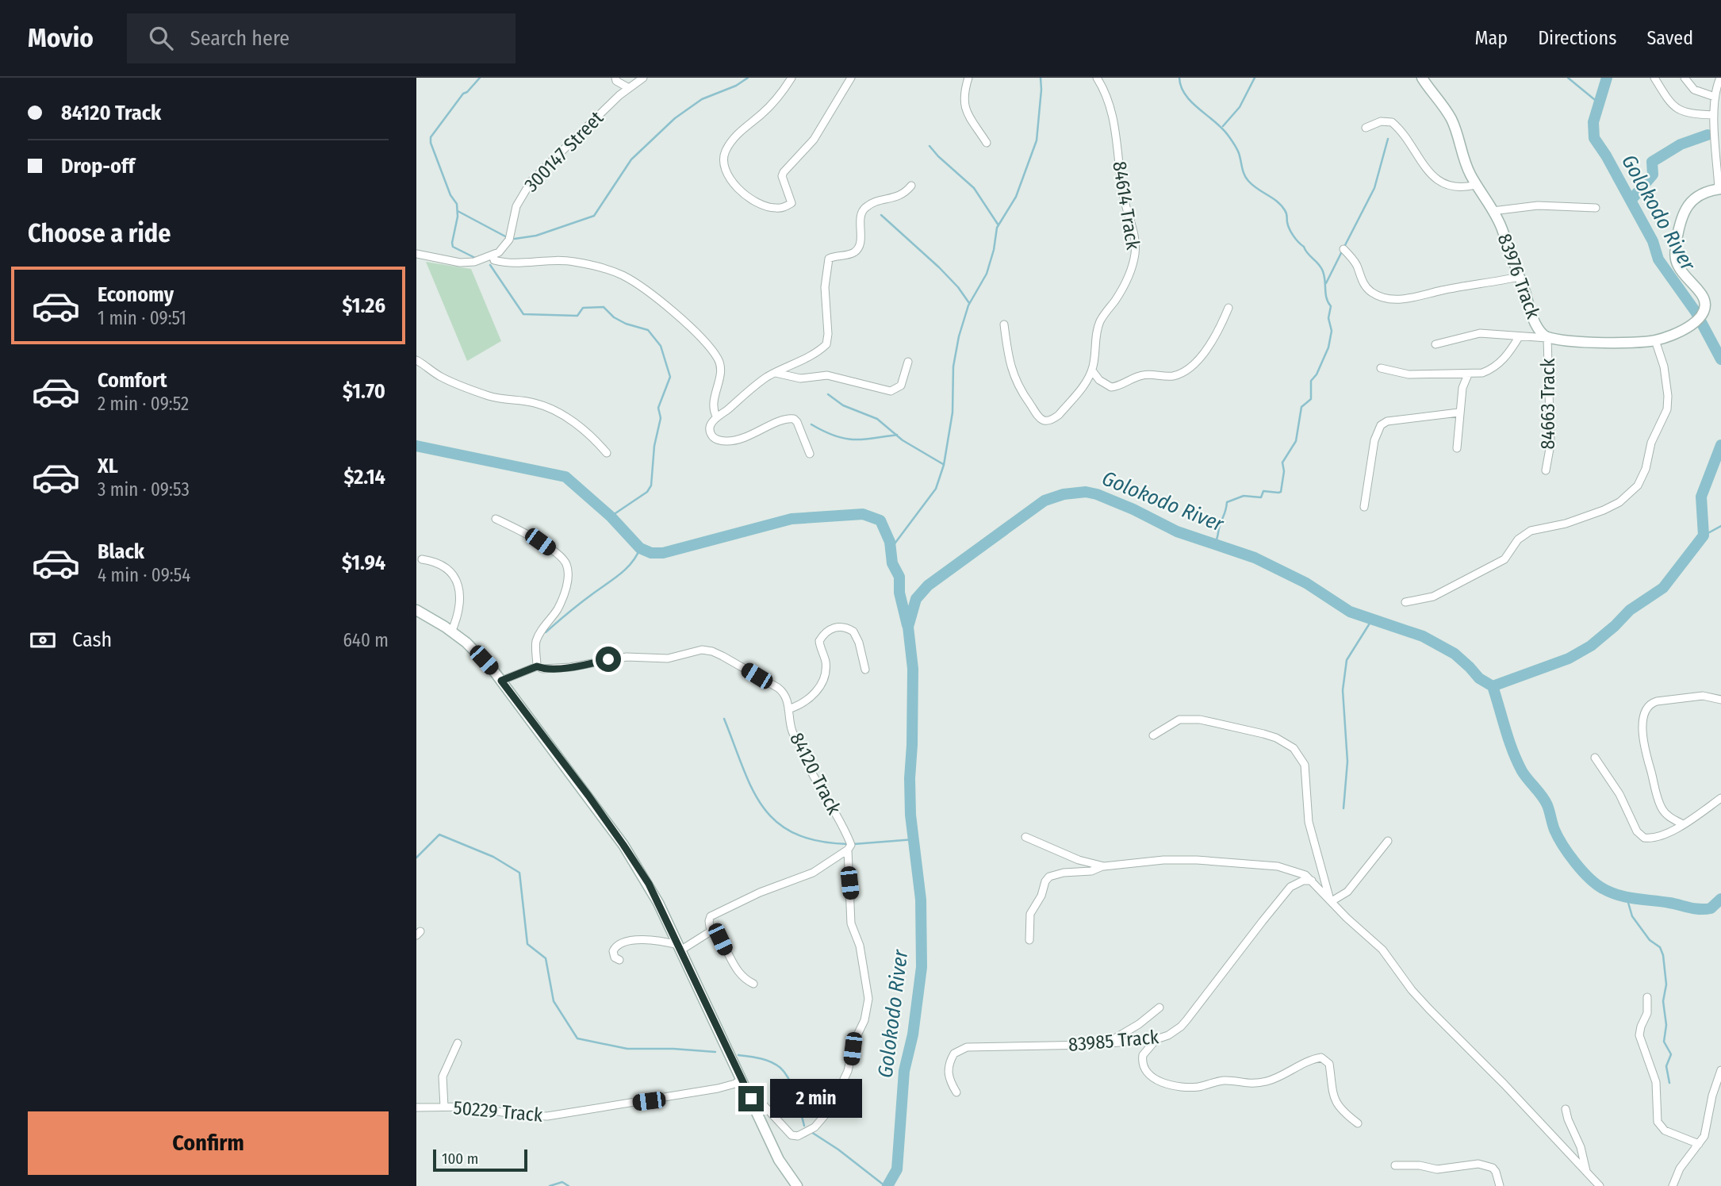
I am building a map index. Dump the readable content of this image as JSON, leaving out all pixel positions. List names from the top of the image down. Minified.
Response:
{"streets":{"street":["300147 Street","84614 Track","83976 Track","84663 Track","84120 Track","83985 Track","50229 Track"]},"crossings":[["83976 Track","84663 Track"]],"water":["Golokodo River"],"scale_bar":"100 m","page":{"header":"Movio","search":"Search here","nav":["Map","Directions","Saved"],"banner":["84120 Track","Drop-off"],"heading":"Choose a ride","list":[{"name":"Economy","note":"1 min · 09:51","value":"$1.26"},{"name":"Comfort","note":"2 min · 09:52","value":"$1.70"},{"name":"XL","note":"3 min · 09:53","value":"$2.14"},{"name":"Black","note":"4 min · 09:54","value":"$1.94"}],"pay":["Cash","640 m"],"bubble":"2 min","buttons":"Confirm","scale":"100 m"}}
